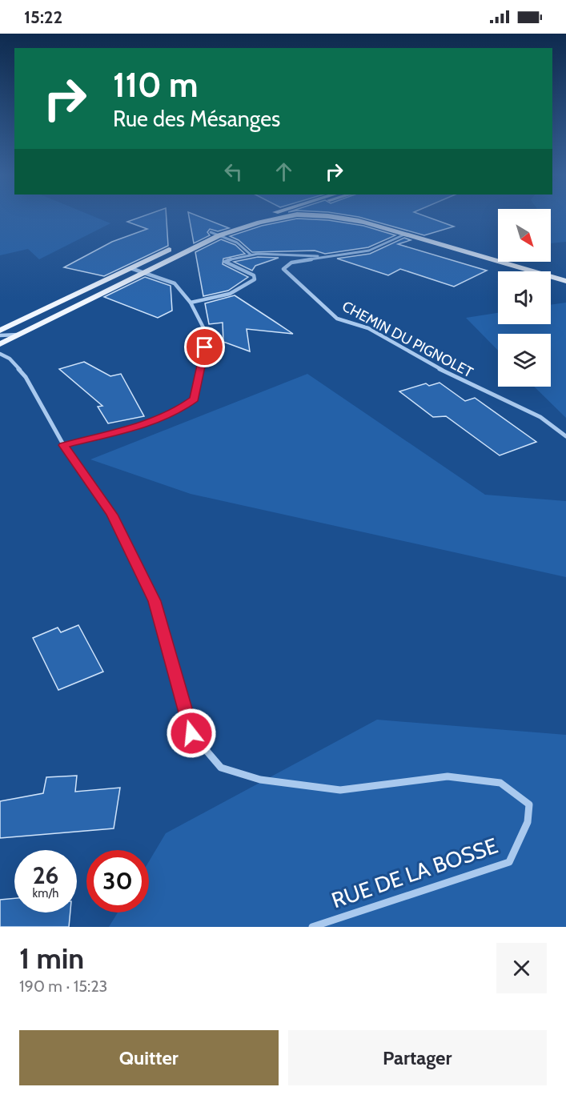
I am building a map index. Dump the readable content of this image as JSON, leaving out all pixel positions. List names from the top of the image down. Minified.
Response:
{"streets":{"street":["CHEMIN DU PIGNOLET","RUE DE LA BOSSE"]},"north":"bottom right","page":{"status":"15:22","turn":["110 m","Rue des Mésanges"],"speed":"26 km/h","limit":"30","heading":["1 min","190 m · 15:23"],"buttons":["Quitter","Partager"]}}
